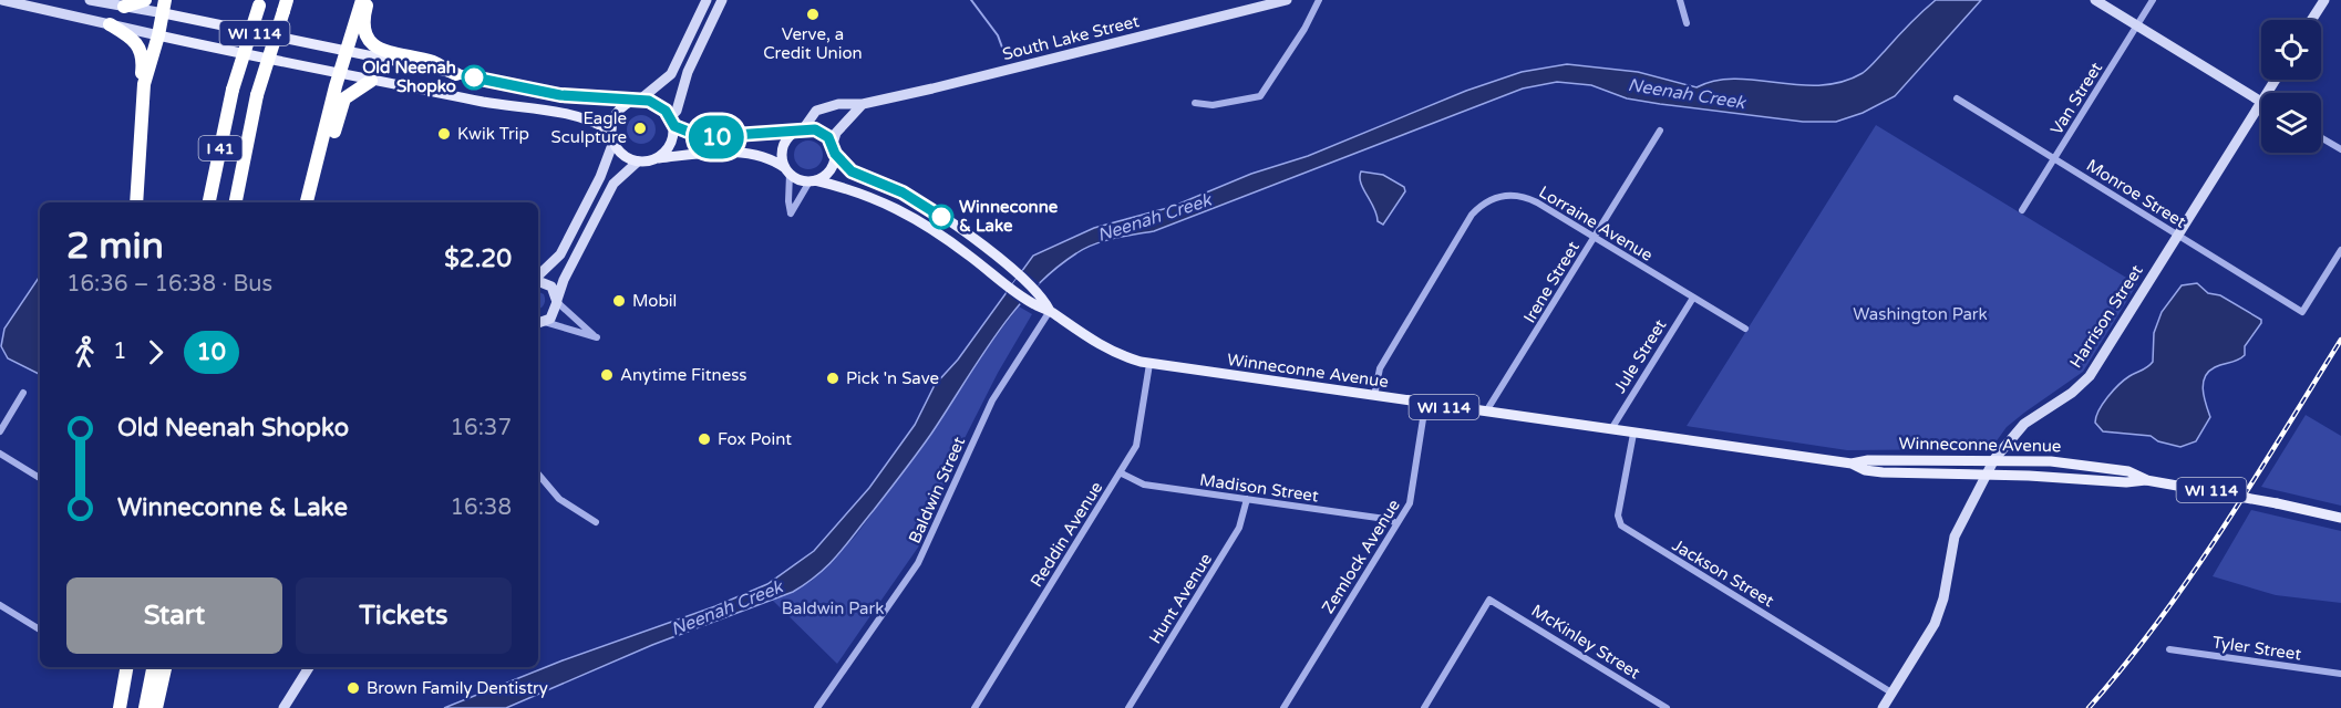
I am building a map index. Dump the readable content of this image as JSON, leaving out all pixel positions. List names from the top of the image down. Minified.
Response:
{"streets":{"highway":["I 41"],"main road":["WI 114","Winneconne Avenue"],"street":["South Lake Street","Van Street","Monroe Street","Lorraine Avenue","Irene Street","Harrison Street","Jule Street","Madison Street","Baldwin Street","Reddin Avenue","Zemlock Avenue","Jackson Street","Hunt Avenue","McKinley Street","Tyler Street"]},"crossings":[["South Lake Street","Winneconne Avenue"],["Van Street","Monroe Street"],["Monroe Street","Harrison Street"],["Lorraine Avenue","Irene Street"],["Lorraine Avenue","Jule Street"],["Lorraine Avenue","Winneconne Avenue"],["Irene Street","Winneconne Avenue"],["Harrison Street","Winneconne Avenue"],["Harrison Street","Jackson Street"],["Jule Street","Winneconne Avenue"],["Winneconne Avenue","Baldwin Street"],["Winneconne Avenue","Reddin Avenue"],["Winneconne Avenue","Zemlock Avenue"],["Winneconne Avenue","Jackson Street"],["Madison Street","Reddin Avenue"],["Madison Street","Zemlock Avenue"],["Madison Street","Hunt Avenue"]],"water":["Neenah Creek"],"parks":["Washington Park","Baldwin Park"],"places":["Verve, a Credit Union","Old Neenah Shopko","Eagle Sculpture","Kwik Trip","Winneconne & Lake","Mobil","Anytime Fitness","Pick 'n Save","Fox Point","Brown Family Dentistry"],"lines":["bus line 10"],"page":{"on_map":"10","heading":["2 min","16:36 – 16:38 · Bus","$2.20"],"legs":["1","10"],"list":[{"name":"Old Neenah Shopko","value":"16:37"},{"name":"Winneconne & Lake","value":"16:38"}],"buttons":["Start","Tickets"]}}
